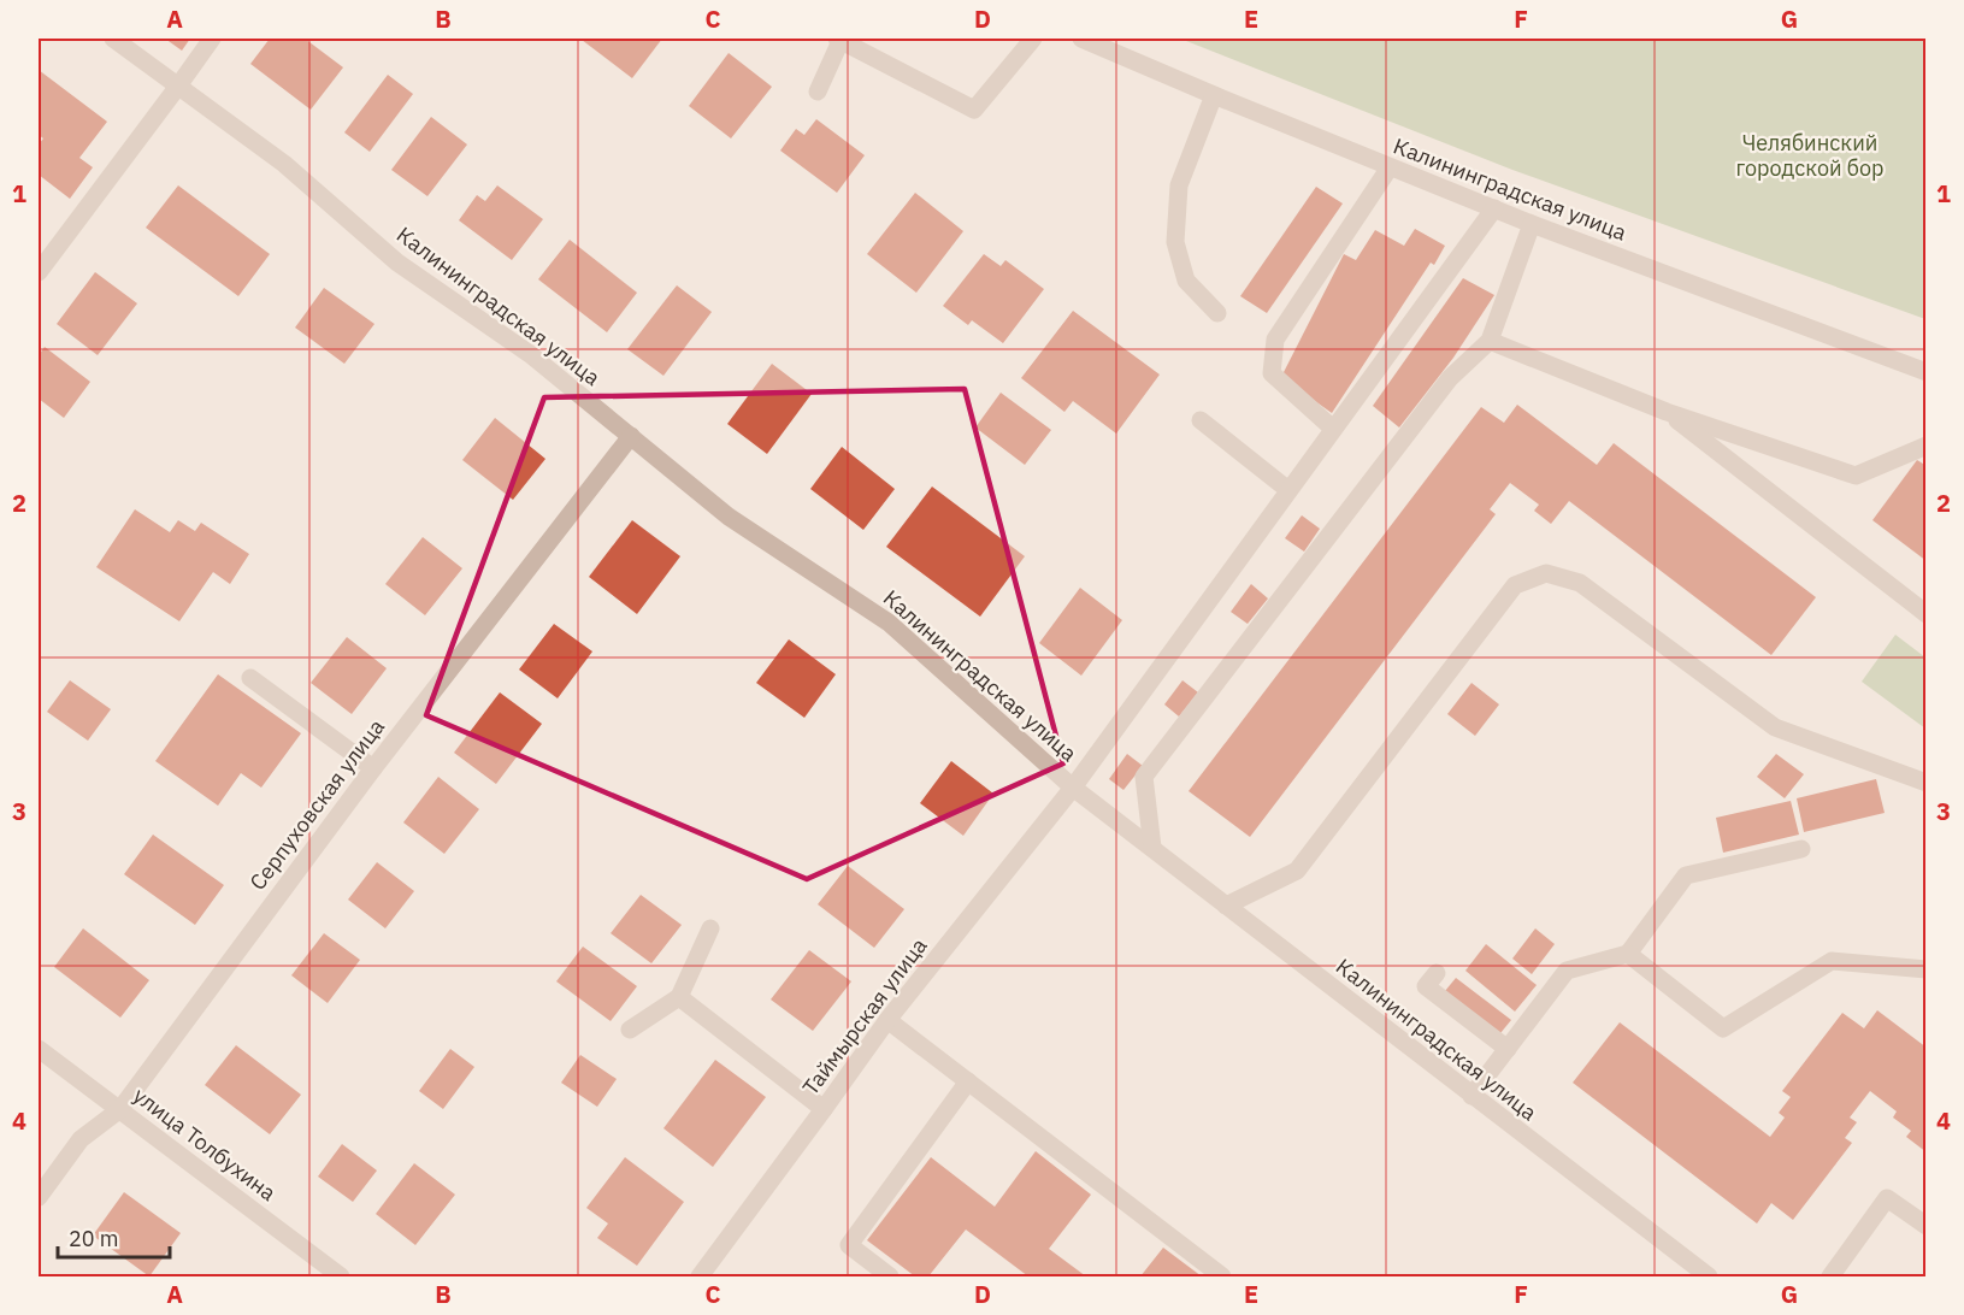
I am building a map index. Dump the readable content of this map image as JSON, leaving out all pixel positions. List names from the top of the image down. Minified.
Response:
{"streets":{"street":["Калининградская улица","Серпуховская улица","Таймырская улица","улица Толбухина"]},"crossings":[["Калининградская улица","Серпуховская улица"],["Калининградская улица","Таймырская улица"],["Серпуховская улица","улица Толбухина"]],"parks":["Челябинский городской бор"],"scale_bar":"20 m","grid":{"columns":["A","B","C","D","E","F","G"],"rows":["1","2","3","4"]}}
